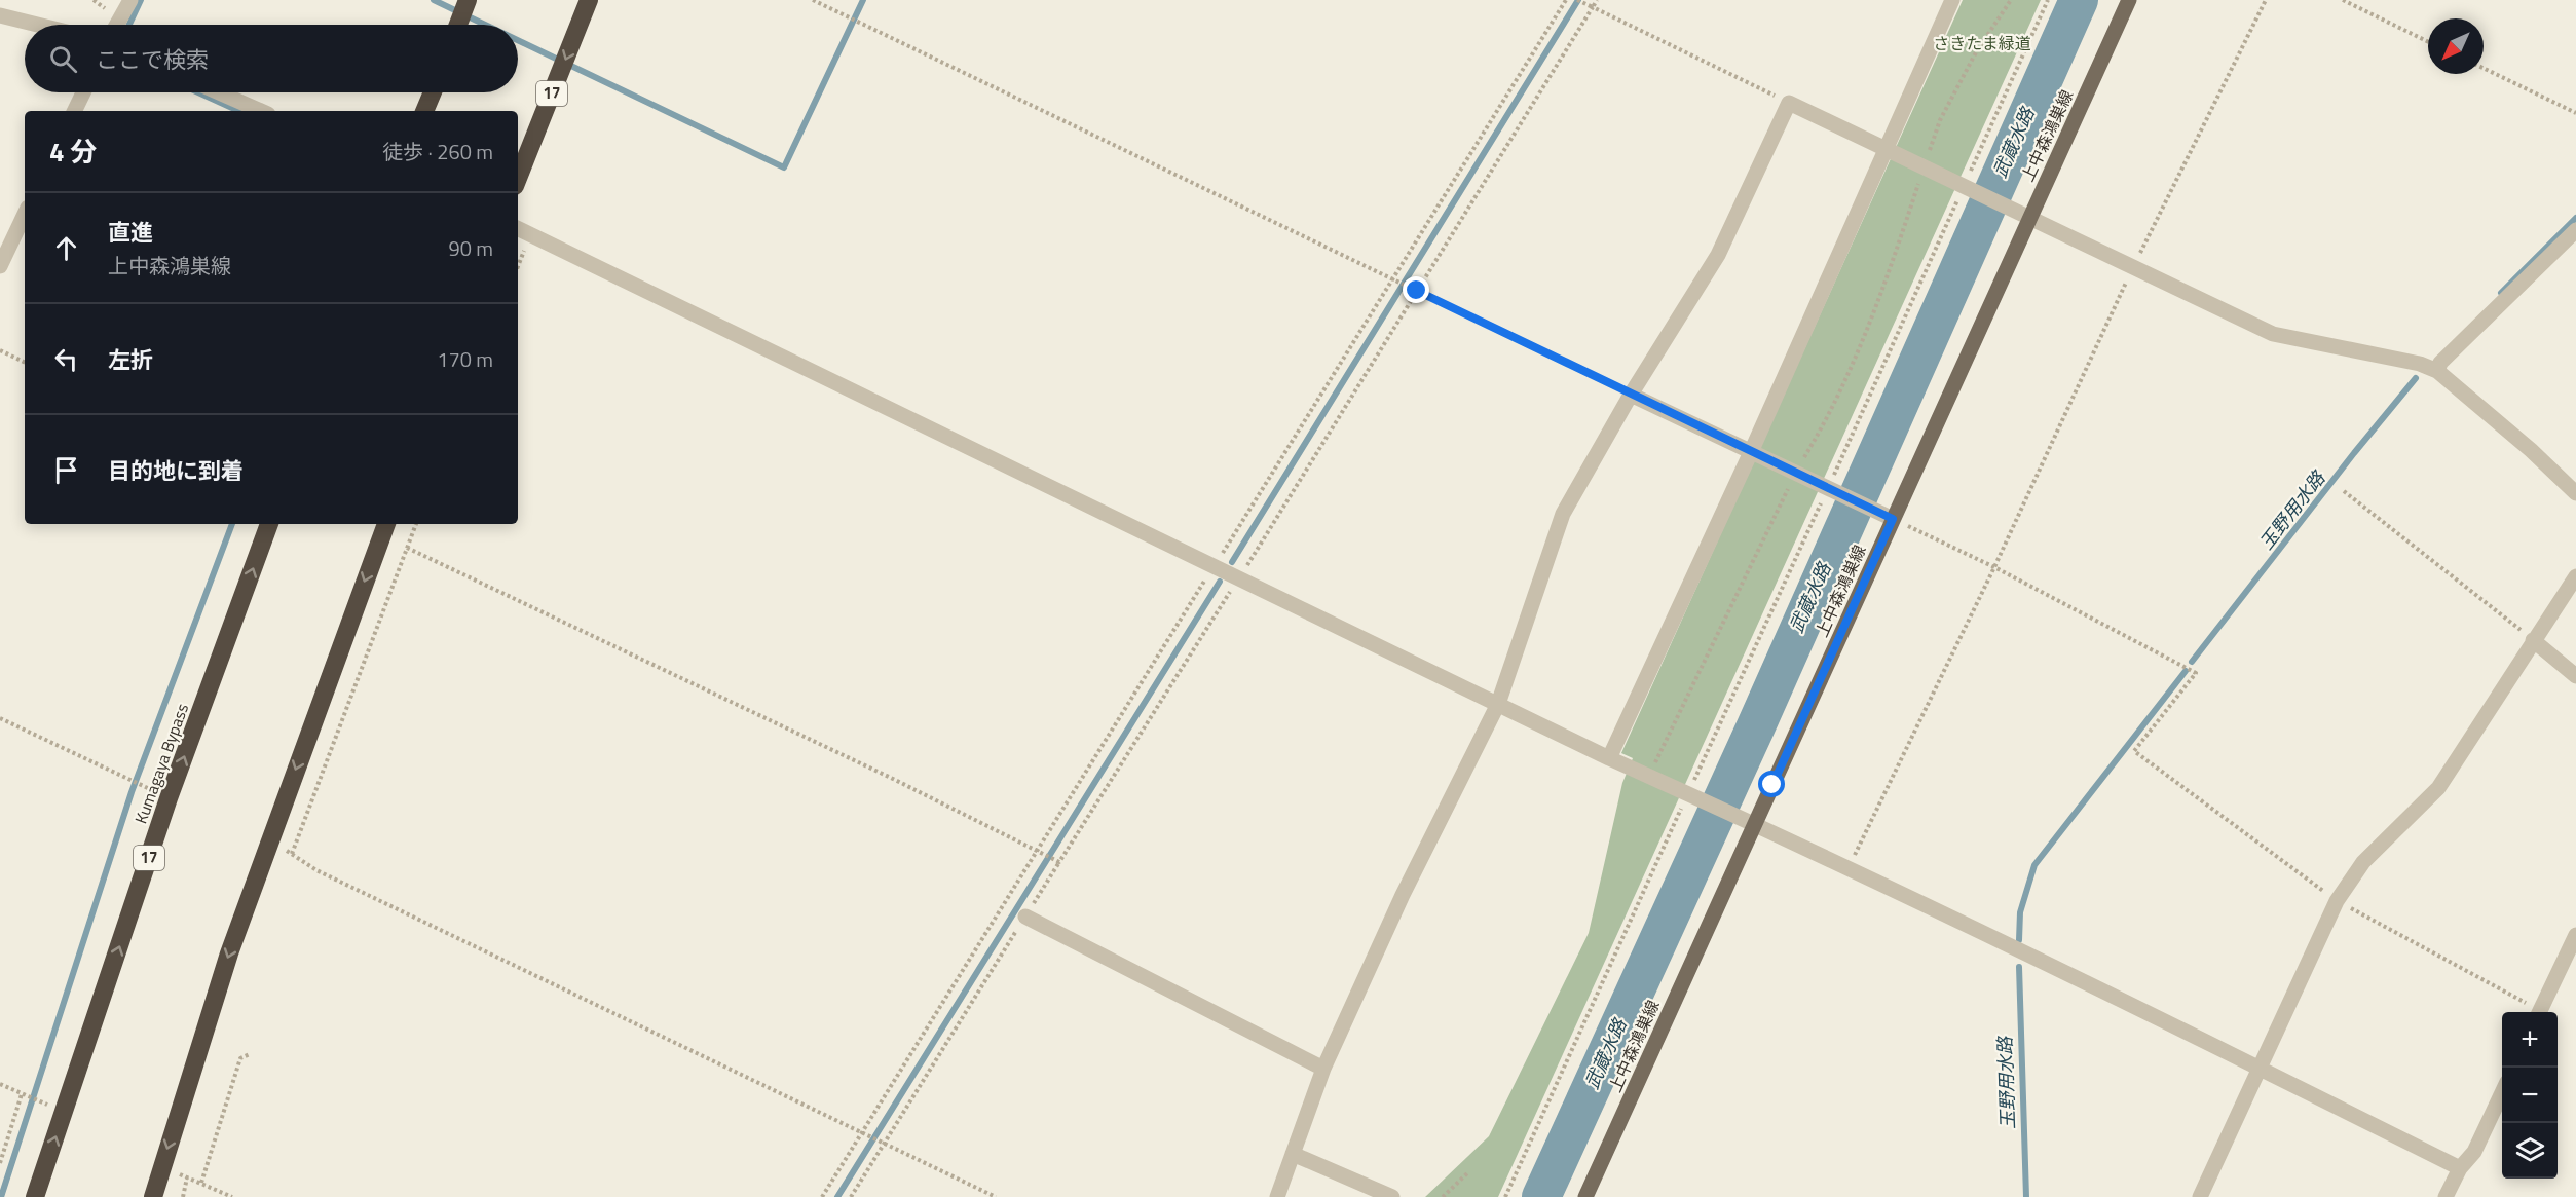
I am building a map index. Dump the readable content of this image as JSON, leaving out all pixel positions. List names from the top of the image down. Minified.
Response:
{"streets":{"highway":["17","Kumagaya Bypass"],"main road":["上中森鴻巣線"]},"water":["武蔵水路","玉野用水路"],"parks":["さきたま緑道"],"north":"bottom left","page":{"search":"ここで検索","heading":["4 分","徒歩 · 260 m"],"list":[["直進","上中森鴻巣線","90 m"],["左折","170 m"],"目的地に到着"],"map_buttons":["+","−"]}}
